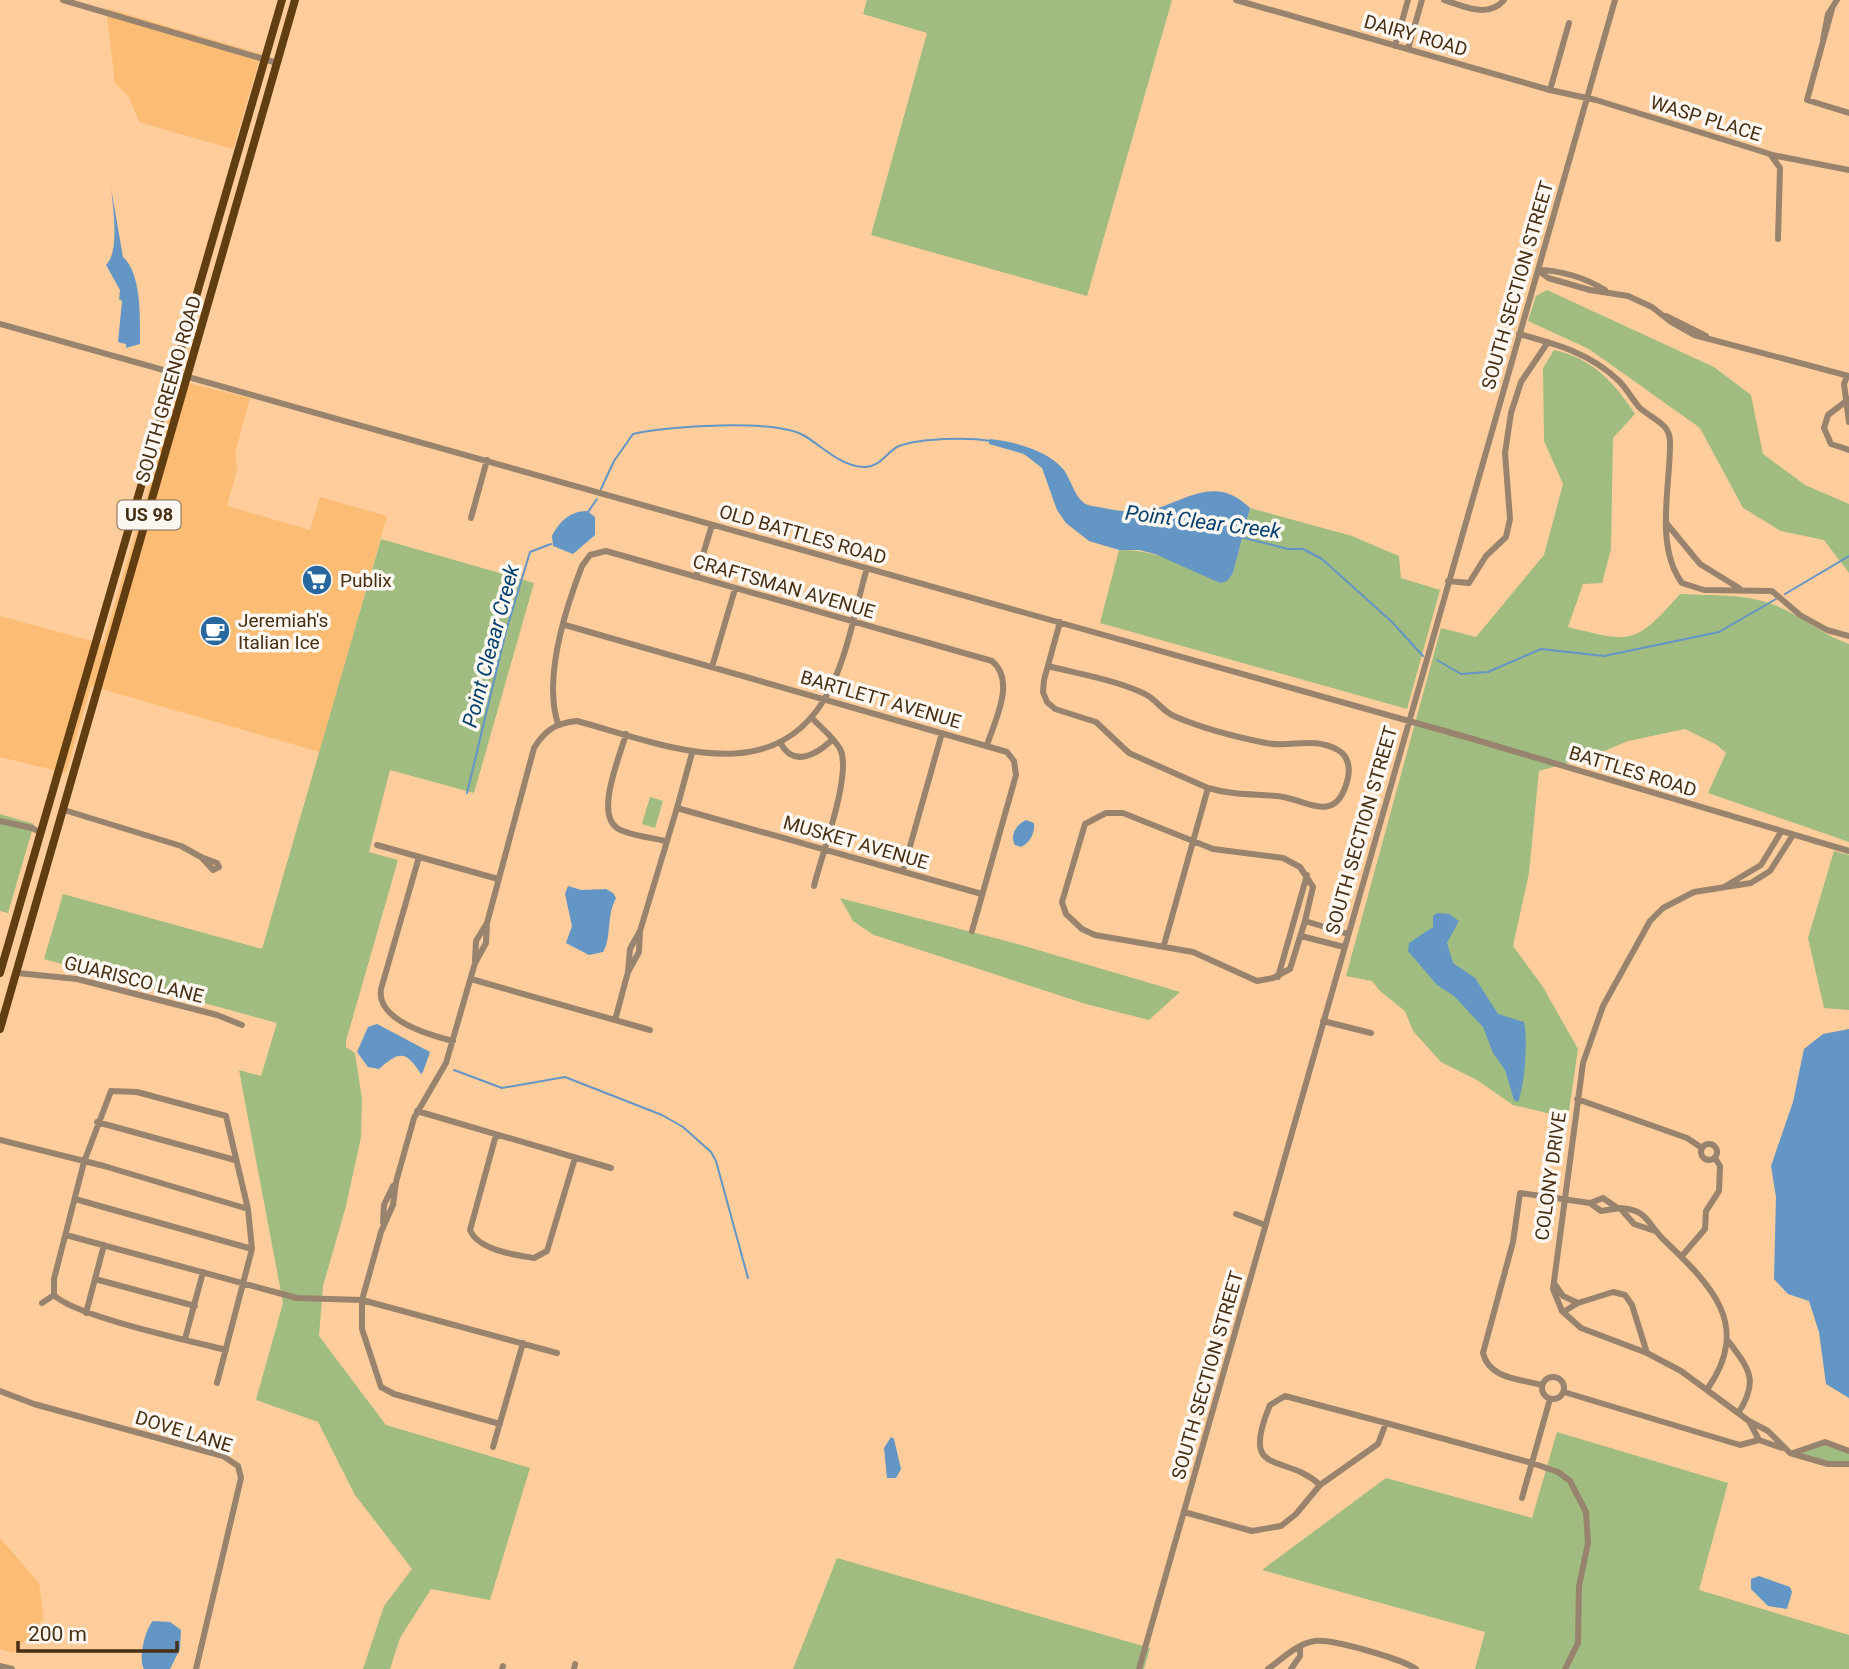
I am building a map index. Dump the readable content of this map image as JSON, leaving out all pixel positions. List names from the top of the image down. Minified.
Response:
{"streets":{"main road":["SOUTH GREENO ROAD","US 98"],"street":["DAIRY ROAD","WASP PLACE","SOUTH SECTION STREET","OLD BATTLES ROAD","CRAFTSMAN AVENUE","BARTLETT AVENUE","BATTLES ROAD","MUSKET AVENUE","GUARISCO LANE","COLONY DRIVE","DOVE LANE"]},"crossings":[["DAIRY ROAD","WASP PLACE"],["DAIRY ROAD","SOUTH SECTION STREET"],["WASP PLACE","SOUTH SECTION STREET"],["SOUTH SECTION STREET","OLD BATTLES ROAD"],["SOUTH SECTION STREET","BATTLES ROAD"],["SOUTH GREENO ROAD","OLD BATTLES ROAD"],["SOUTH GREENO ROAD","GUARISCO LANE"],["OLD BATTLES ROAD","BATTLES ROAD"],["CRAFTSMAN AVENUE","BARTLETT AVENUE"],["BARTLETT AVENUE","MUSKET AVENUE"],["BATTLES ROAD","COLONY DRIVE"]],"water":["Point Clear Creek","Point Cleaar Creek"],"places":{"supermarket":["Publix"],"cafe":["Jeremiah's Italian Ice"]},"scale_bar":"200 m"}
